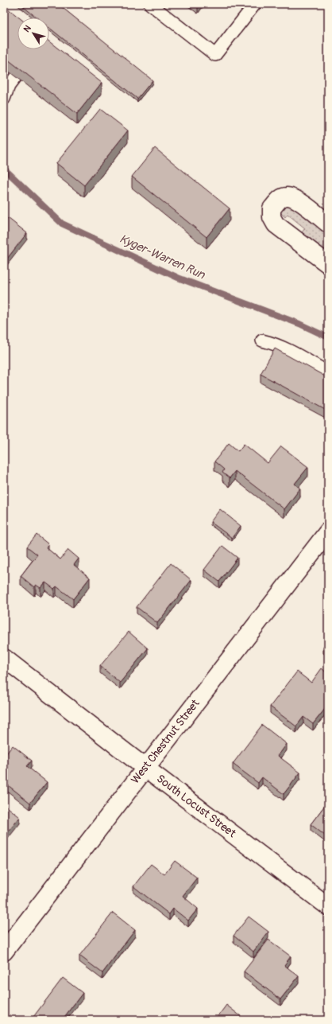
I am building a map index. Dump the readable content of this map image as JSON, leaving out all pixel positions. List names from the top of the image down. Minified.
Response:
{"streets":{"street":["West Chestnut Street","South Locust Street"]},"crossings":[["West Chestnut Street","South Locust Street"]],"water":["Kyger-Warren Run"],"north":"top left"}
